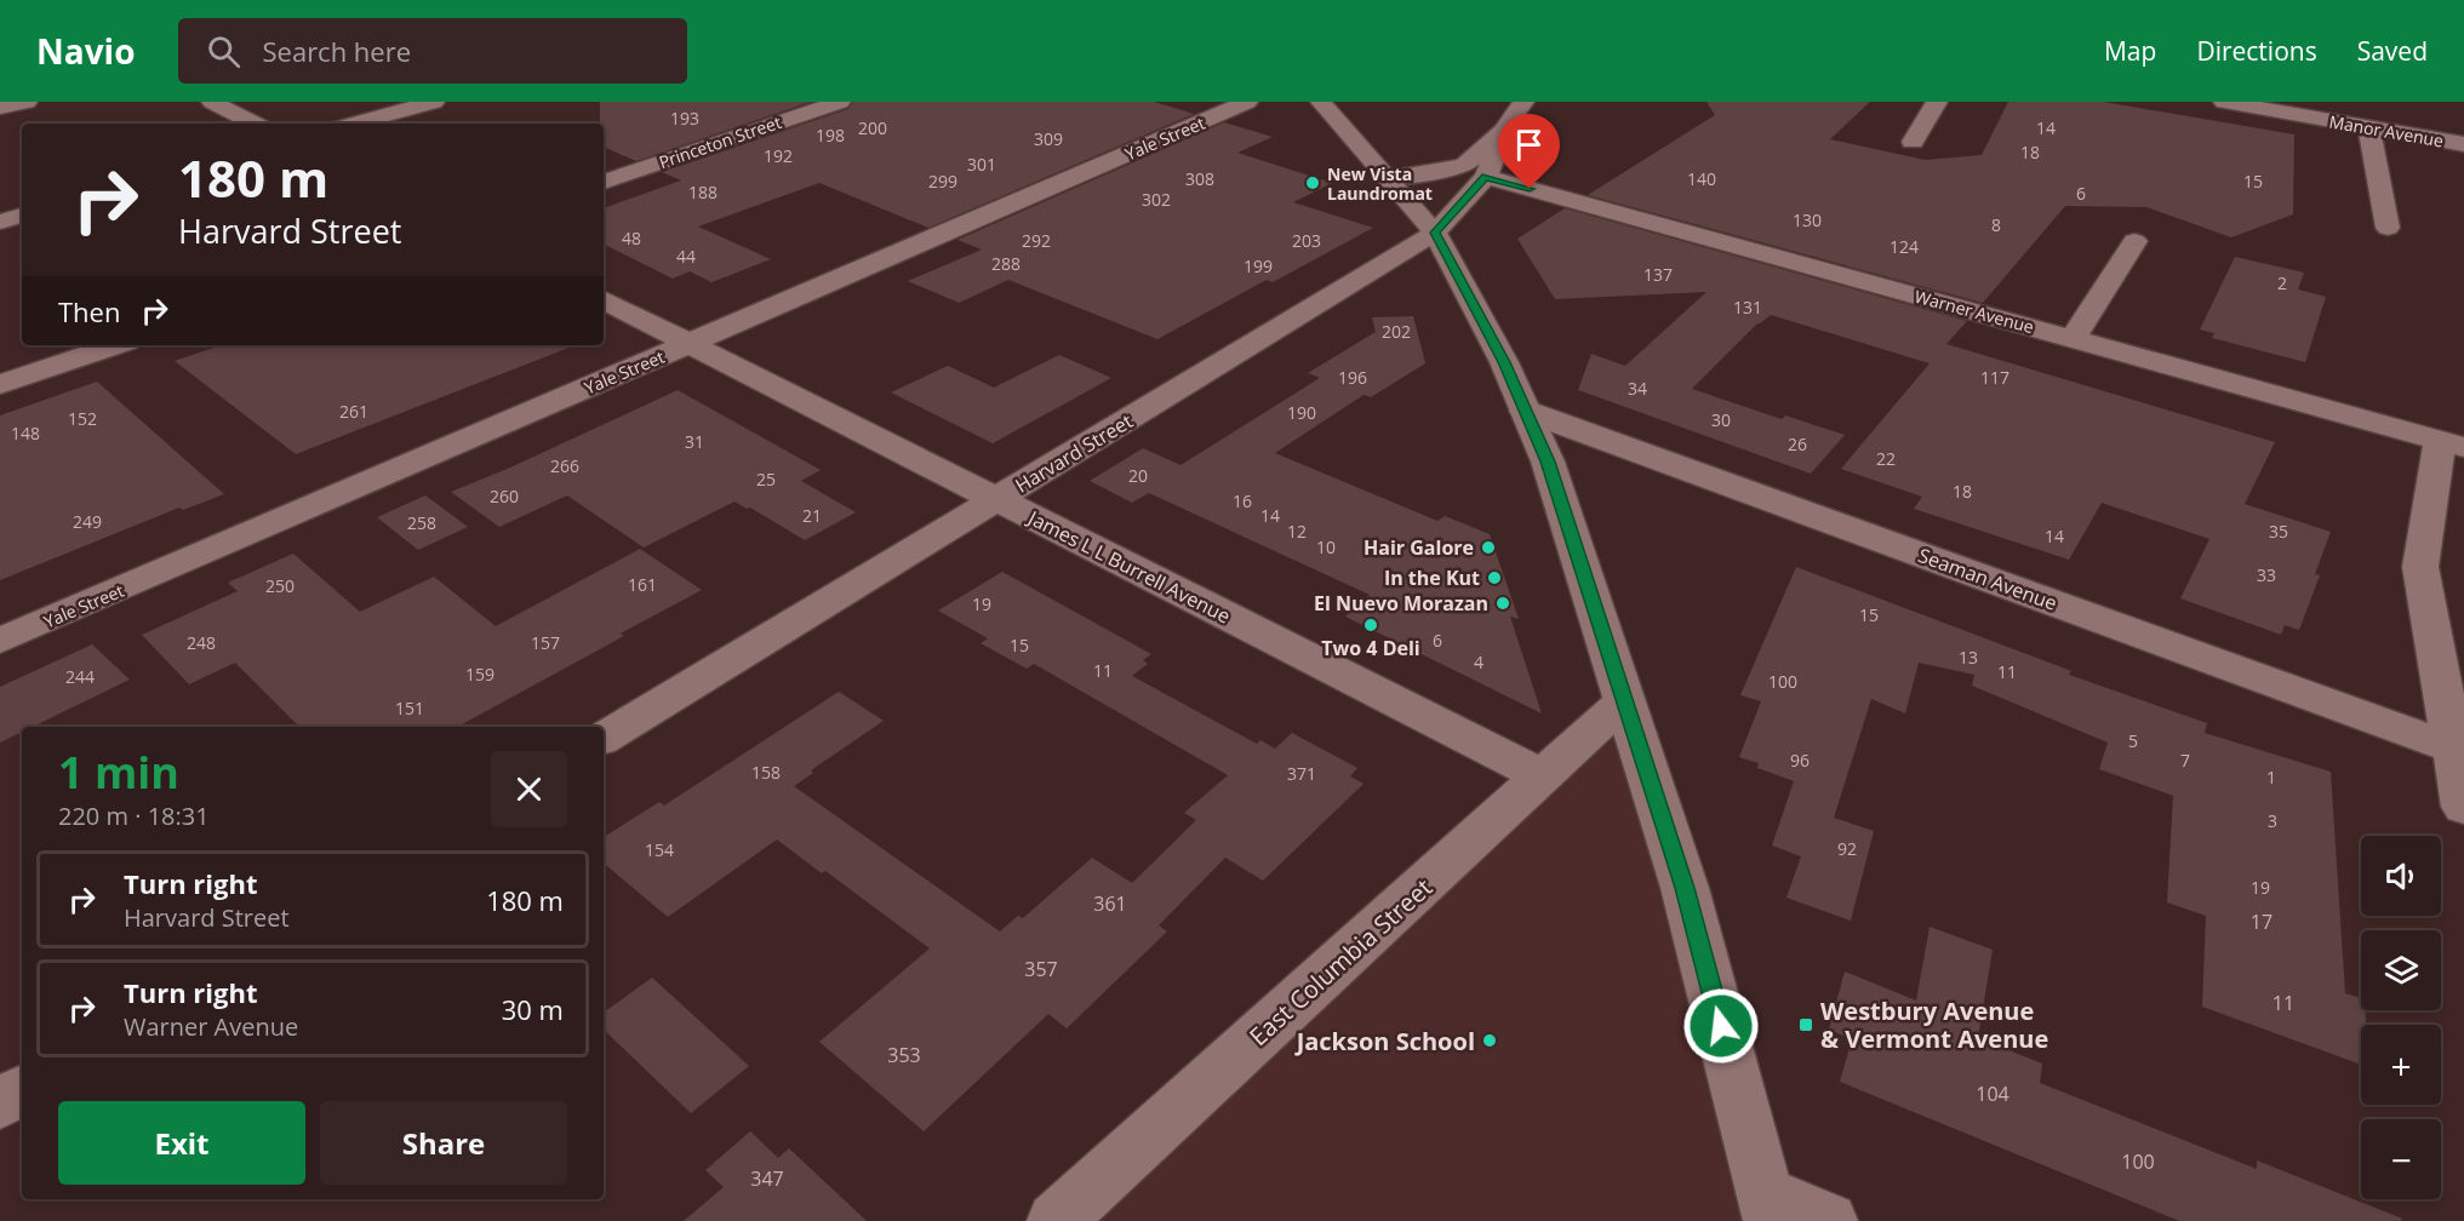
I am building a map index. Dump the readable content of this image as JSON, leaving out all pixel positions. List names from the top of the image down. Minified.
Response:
{"streets":{"street":["Manor Avenue","Yale Street","Princeton Street","Warner Avenue","Harvard Street","James L L Burrell Avenue","Seaman Avenue","East Columbia Street"]},"crossings":[["Yale Street","James L L Burrell Avenue"],["Warner Avenue","Harvard Street"],["Harvard Street","James L L Burrell Avenue"],["James L L Burrell Avenue","East Columbia Street"]],"places":{"other":["New Vista Laundromat","Hair Galore","In the Kut","El Nuevo Morazan","Two 4 Deli","Jackson School"],"transit":["Westbury Avenue & Vermont Avenue"]},"house_numbers":["193","200","14","198","309","18","192","301","308","140","299","15","188","6","302","130","8","48","292","203","124","44","288","199","137","2","131","202","196","117","34","261","190","152","30","148","31","26","22","266","20","25","18","260","16","21","14","249","258","12","35","14","10","33","161","250","19","15","6","248","157","15","13","4","11","11","159","244","100","151","5","96","7","158","371","1","3","92","154","19","361","17","357","11","353","104","100","347"],"page":{"header":"Navio","search":"Search here","nav":["Map","Directions","Saved"],"turn":["180 m","Harvard Street"],"then":"Then","heading":["1 min","220 m · 18:31"],"map_buttons":["+","−"],"list":[{"name":"Turn right","note":"Harvard Street","value":"180 m"},{"name":"Turn right","note":"Warner Avenue","value":"30 m"}],"buttons":["Exit","Share"]}}
